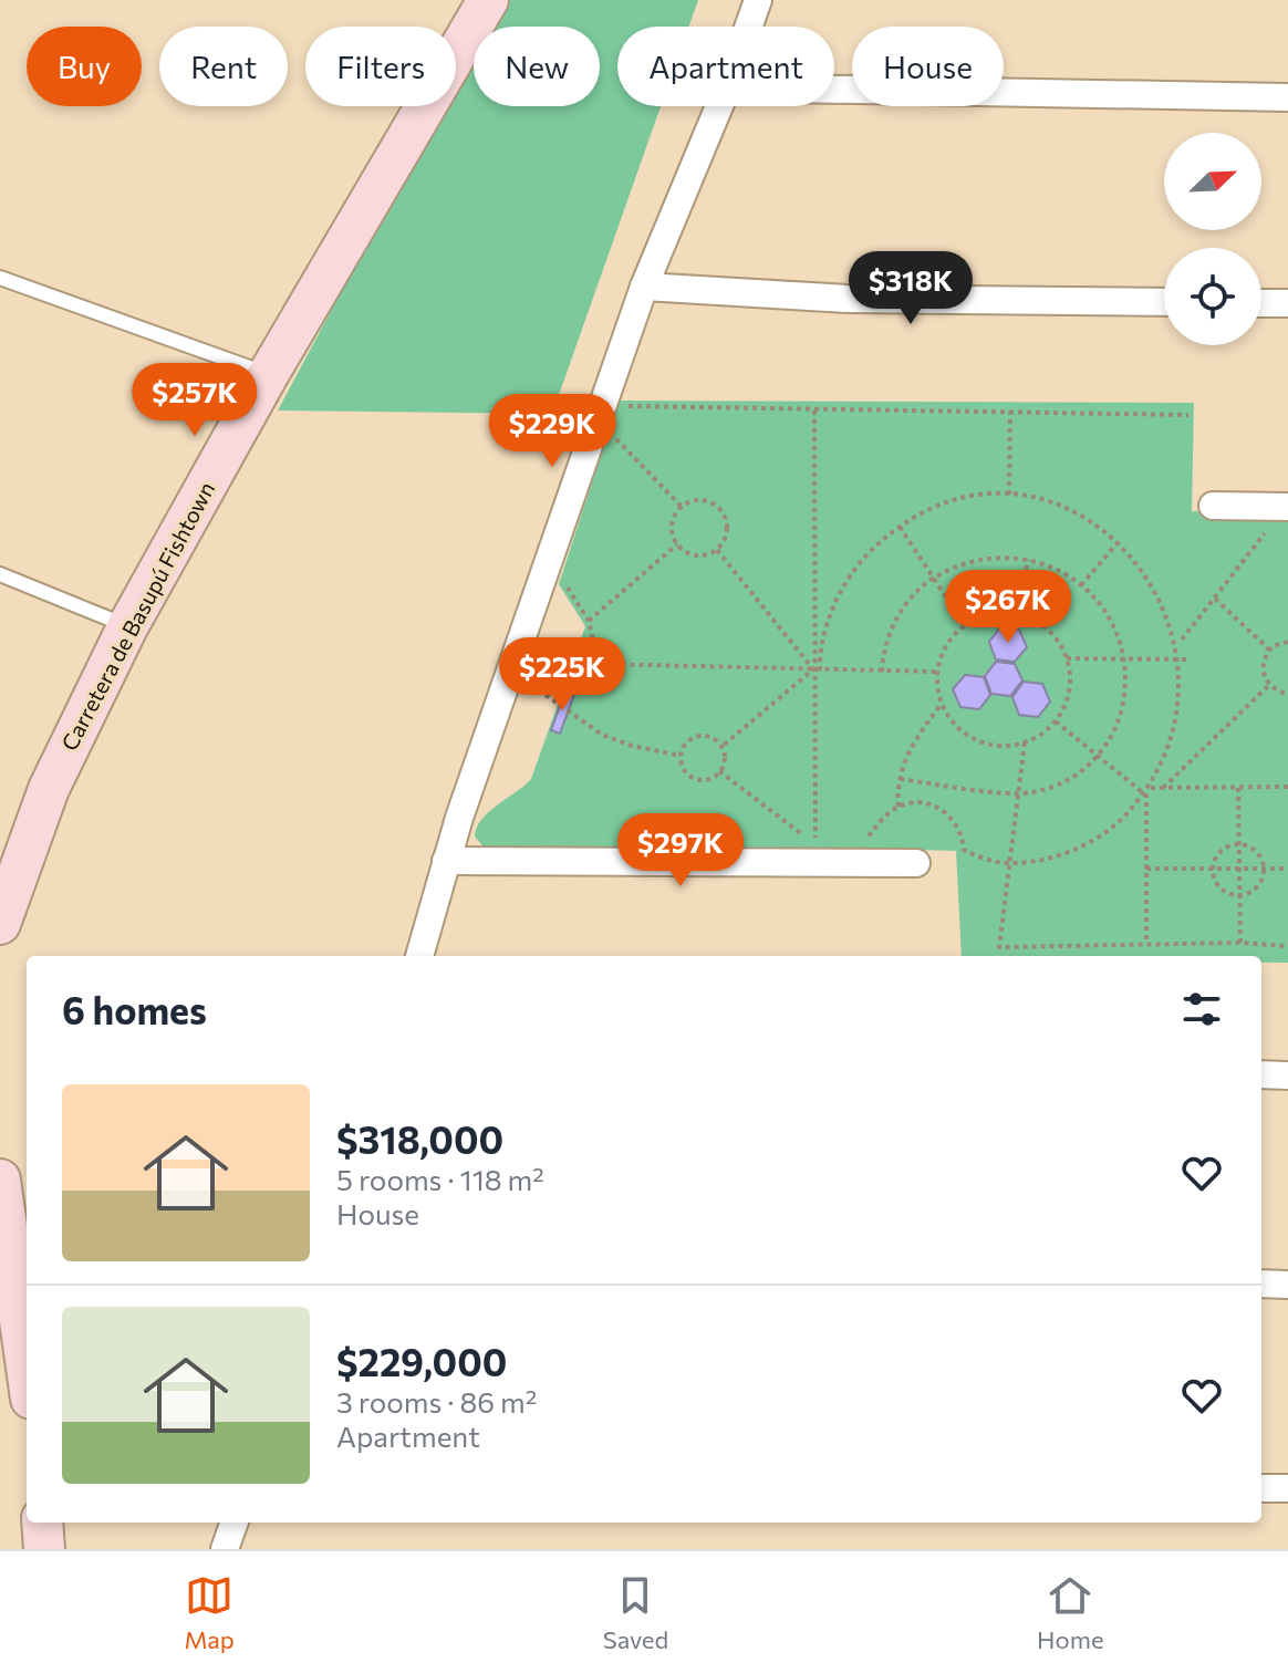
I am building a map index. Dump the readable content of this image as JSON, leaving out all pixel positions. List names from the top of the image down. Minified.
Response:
{"streets":{"street":["Carretera de Basupú Fishtown"]},"north":"top right","page":{"chip":["Buy","Rent","Filters","New","Apartment","House"],"price":["$318K","$257K","$229K","$267K","$225K","$297K"],"heading":"6 homes","list":[{"name":"$318,000","note":"5 rooms · 118 m² · House"},{"name":"$229,000","note":"3 rooms · 86 m² · Apartment"}],"tabs":["Map","Saved","Home"]}}
